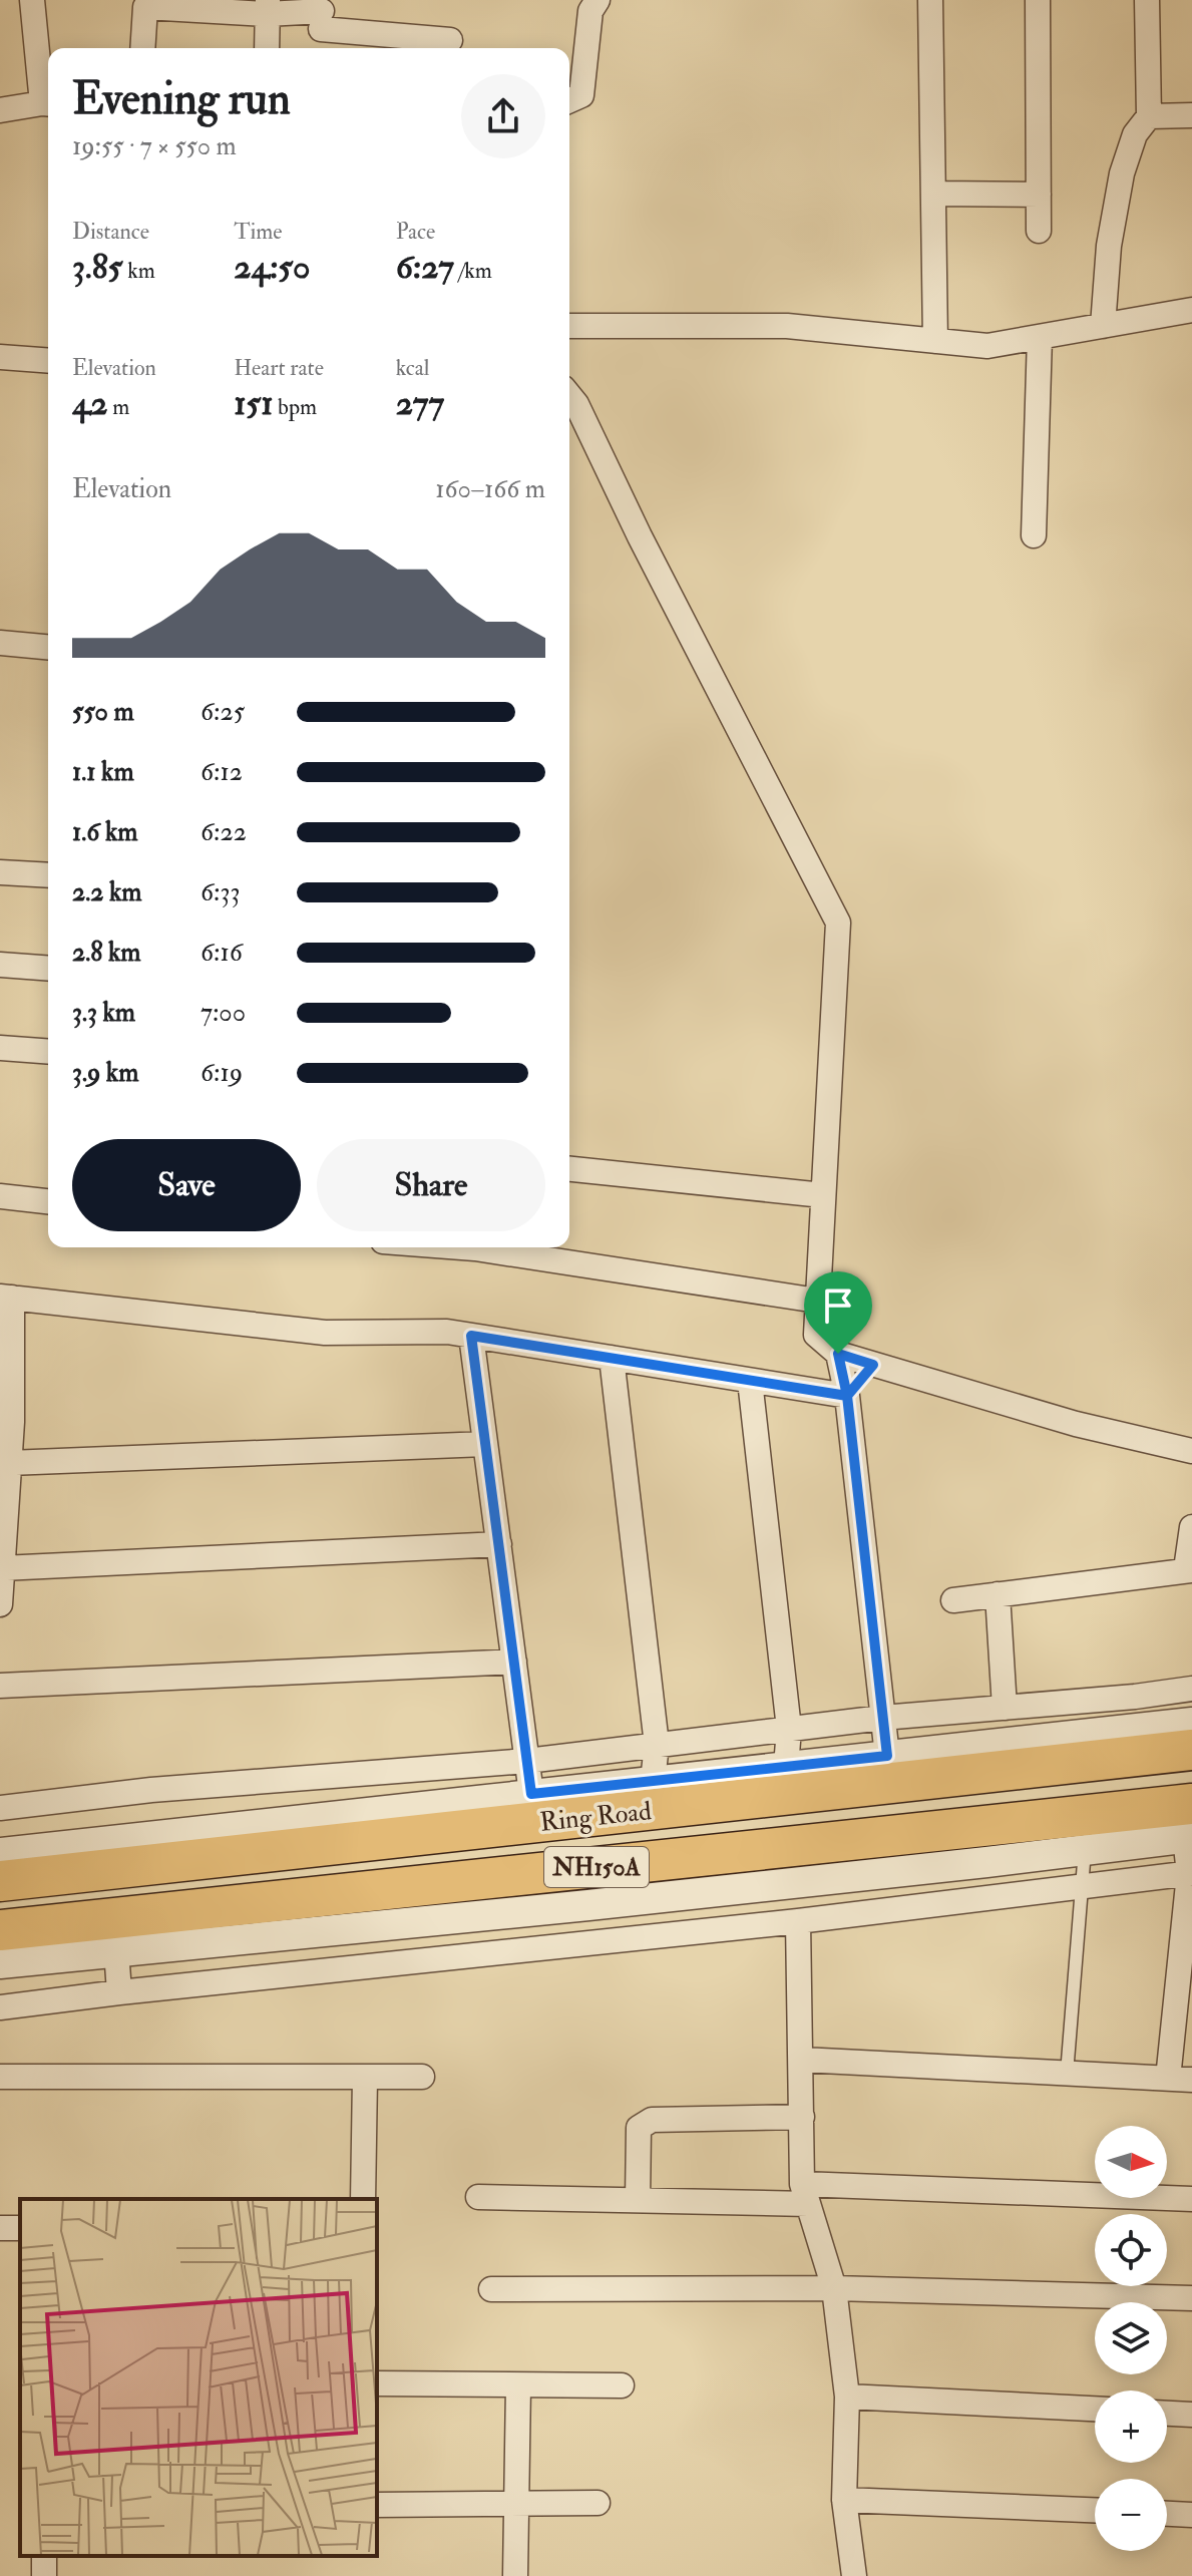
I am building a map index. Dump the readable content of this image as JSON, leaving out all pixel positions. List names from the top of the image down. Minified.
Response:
{"streets":{"highway":["Ring Road","NH150A"]},"north":"right","page":{"heading":["Evening run","19:55 · 7 × 550 m"],"stats":[["Distance","3.85 km"],["Time","24:50"],["Pace","6:27 /km"],["Elevation","42 m"],["Heart rate","151 bpm"],["kcal","277"]],"chart":["Elevation","160–166 m"],"list":[{"name":"550 m","note":"6:25"},{"name":"1.1 km","note":"6:12"},{"name":"1.6 km","note":"6:22"},{"name":"2.2 km","note":"6:33"},{"name":"2.8 km","note":"6:16"},{"name":"3.3 km","note":"7:00"},{"name":"3.9 km","note":"6:19"}],"buttons":["Save","Share"],"map_buttons":["+","−"]}}
